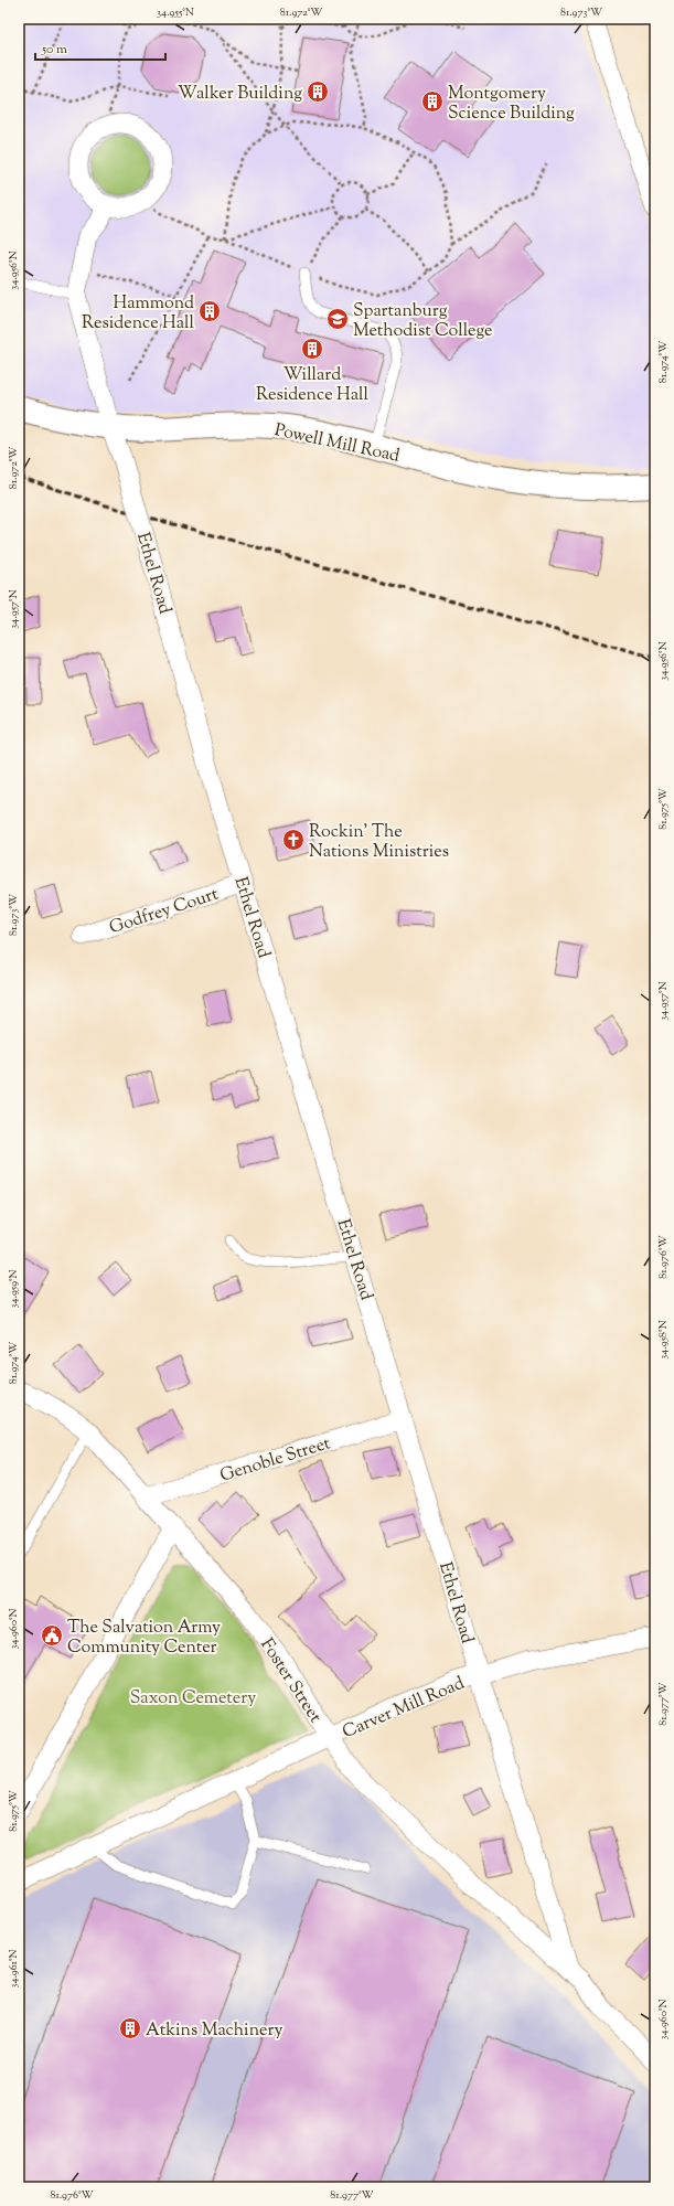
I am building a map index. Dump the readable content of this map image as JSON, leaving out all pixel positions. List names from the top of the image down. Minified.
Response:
{"streets":{"street":["Powell Mill Road","Ethel Road","Godfrey Court","Genoble Street","Foster Street","Carver Mill Road"]},"crossings":[["Powell Mill Road","Ethel Road"],["Ethel Road","Godfrey Court"],["Ethel Road","Genoble Street"],["Ethel Road","Foster Street"],["Ethel Road","Carver Mill Road"],["Genoble Street","Foster Street"],["Foster Street","Carver Mill Road"]],"parks":["Saxon Cemetery"],"places":{"building":["Walker Building","Montgomery Science Building","Hammond Residence Hall","Willard Residence Hall","Atkins Machinery"],"school or university":["Spartanburg Methodist College"],"church":["Rockin’ The Nations Ministries"],"public building":["The Salvation Army Community Center"]},"scale_bar":"50 m","coordinates":["34.955°N","81.972°W","81.973°W","34.956°N","81.974°W","34.957°N","81.975°W","81.976°W","34.959°N","34.958°N","34.960°N","81.977°W","34.961°N"]}
